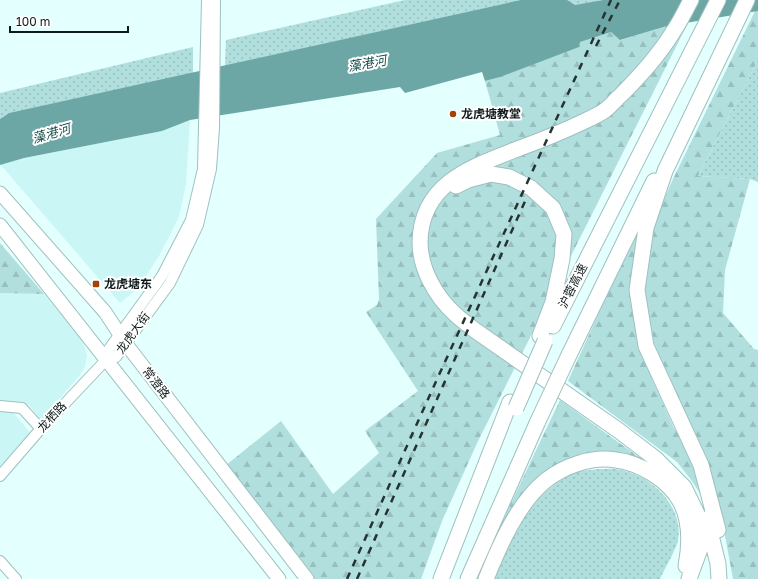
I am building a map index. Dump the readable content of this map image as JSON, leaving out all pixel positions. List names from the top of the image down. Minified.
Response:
{"streets":{"highway":["沪蓉高速"],"main road":["常澄路"],"street":["龙虎大街","龙栖路"]},"crossings":[["龙虎大街","常澄路"],["龙虎大街","龙栖路"],["常澄路","龙栖路"]],"water":["藻港河"],"places":{"other":["龙虎塘教堂"],"transit":["龙虎塘东"]},"scale_bar":"100 m"}
